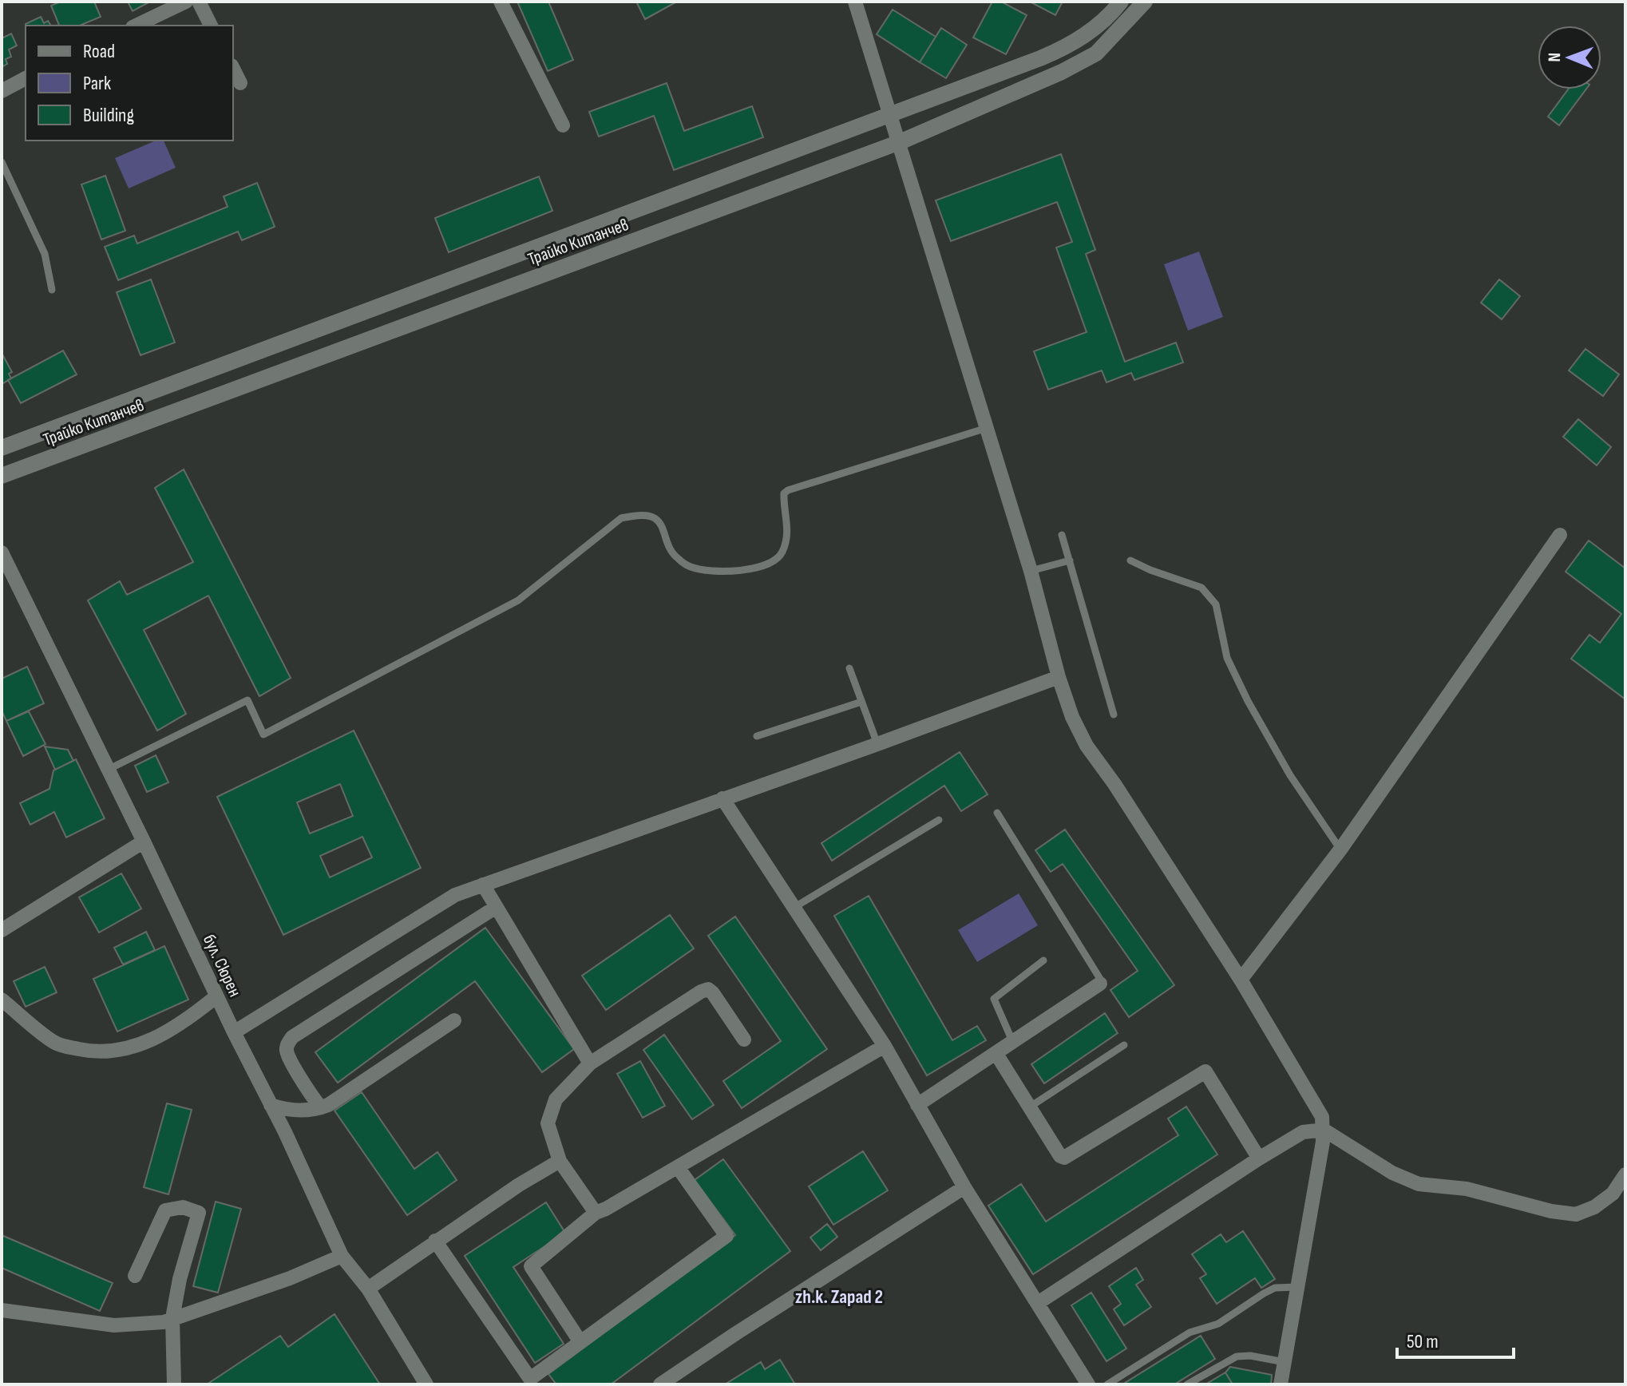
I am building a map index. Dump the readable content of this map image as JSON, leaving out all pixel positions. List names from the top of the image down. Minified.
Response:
{"streets":{"street":["Трайко Китанчев","бул. Сюрен"]},"districts":["zh.k. Zapad 2"],"legend":["Road","Park","Building"],"scale_bar":"50 m","north":"left"}
